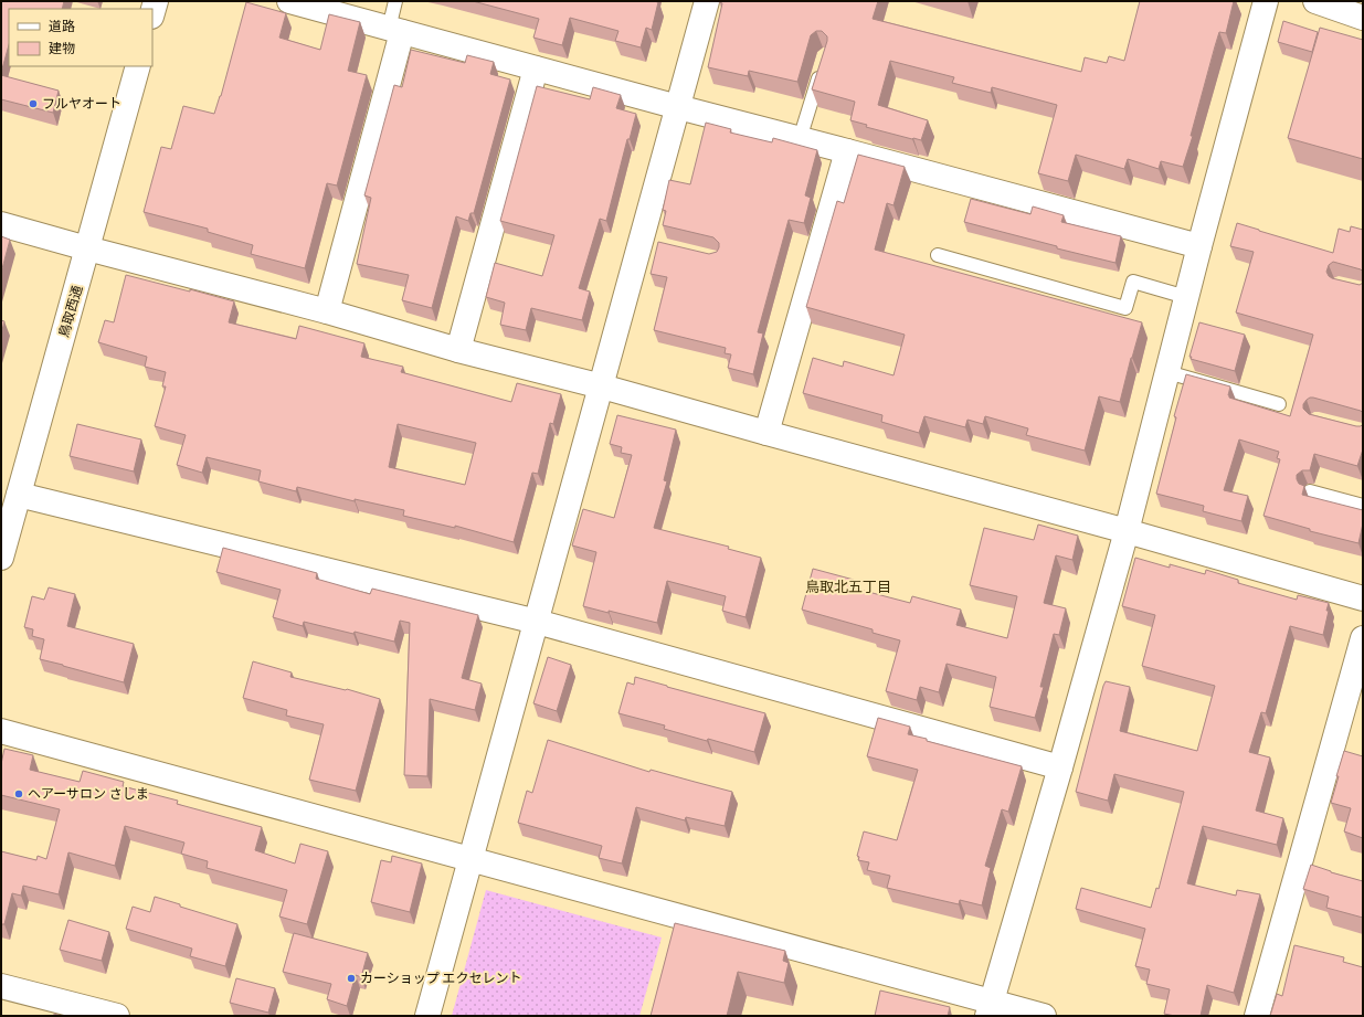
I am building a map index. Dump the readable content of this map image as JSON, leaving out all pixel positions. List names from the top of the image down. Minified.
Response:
{"streets":{"street":["鳥取西通"]},"districts":["鳥取北五丁目"],"places":["フルヤオート","ヘアーサロン さしま","カーショップ エクセレント"],"legend":["道路","建物"]}
